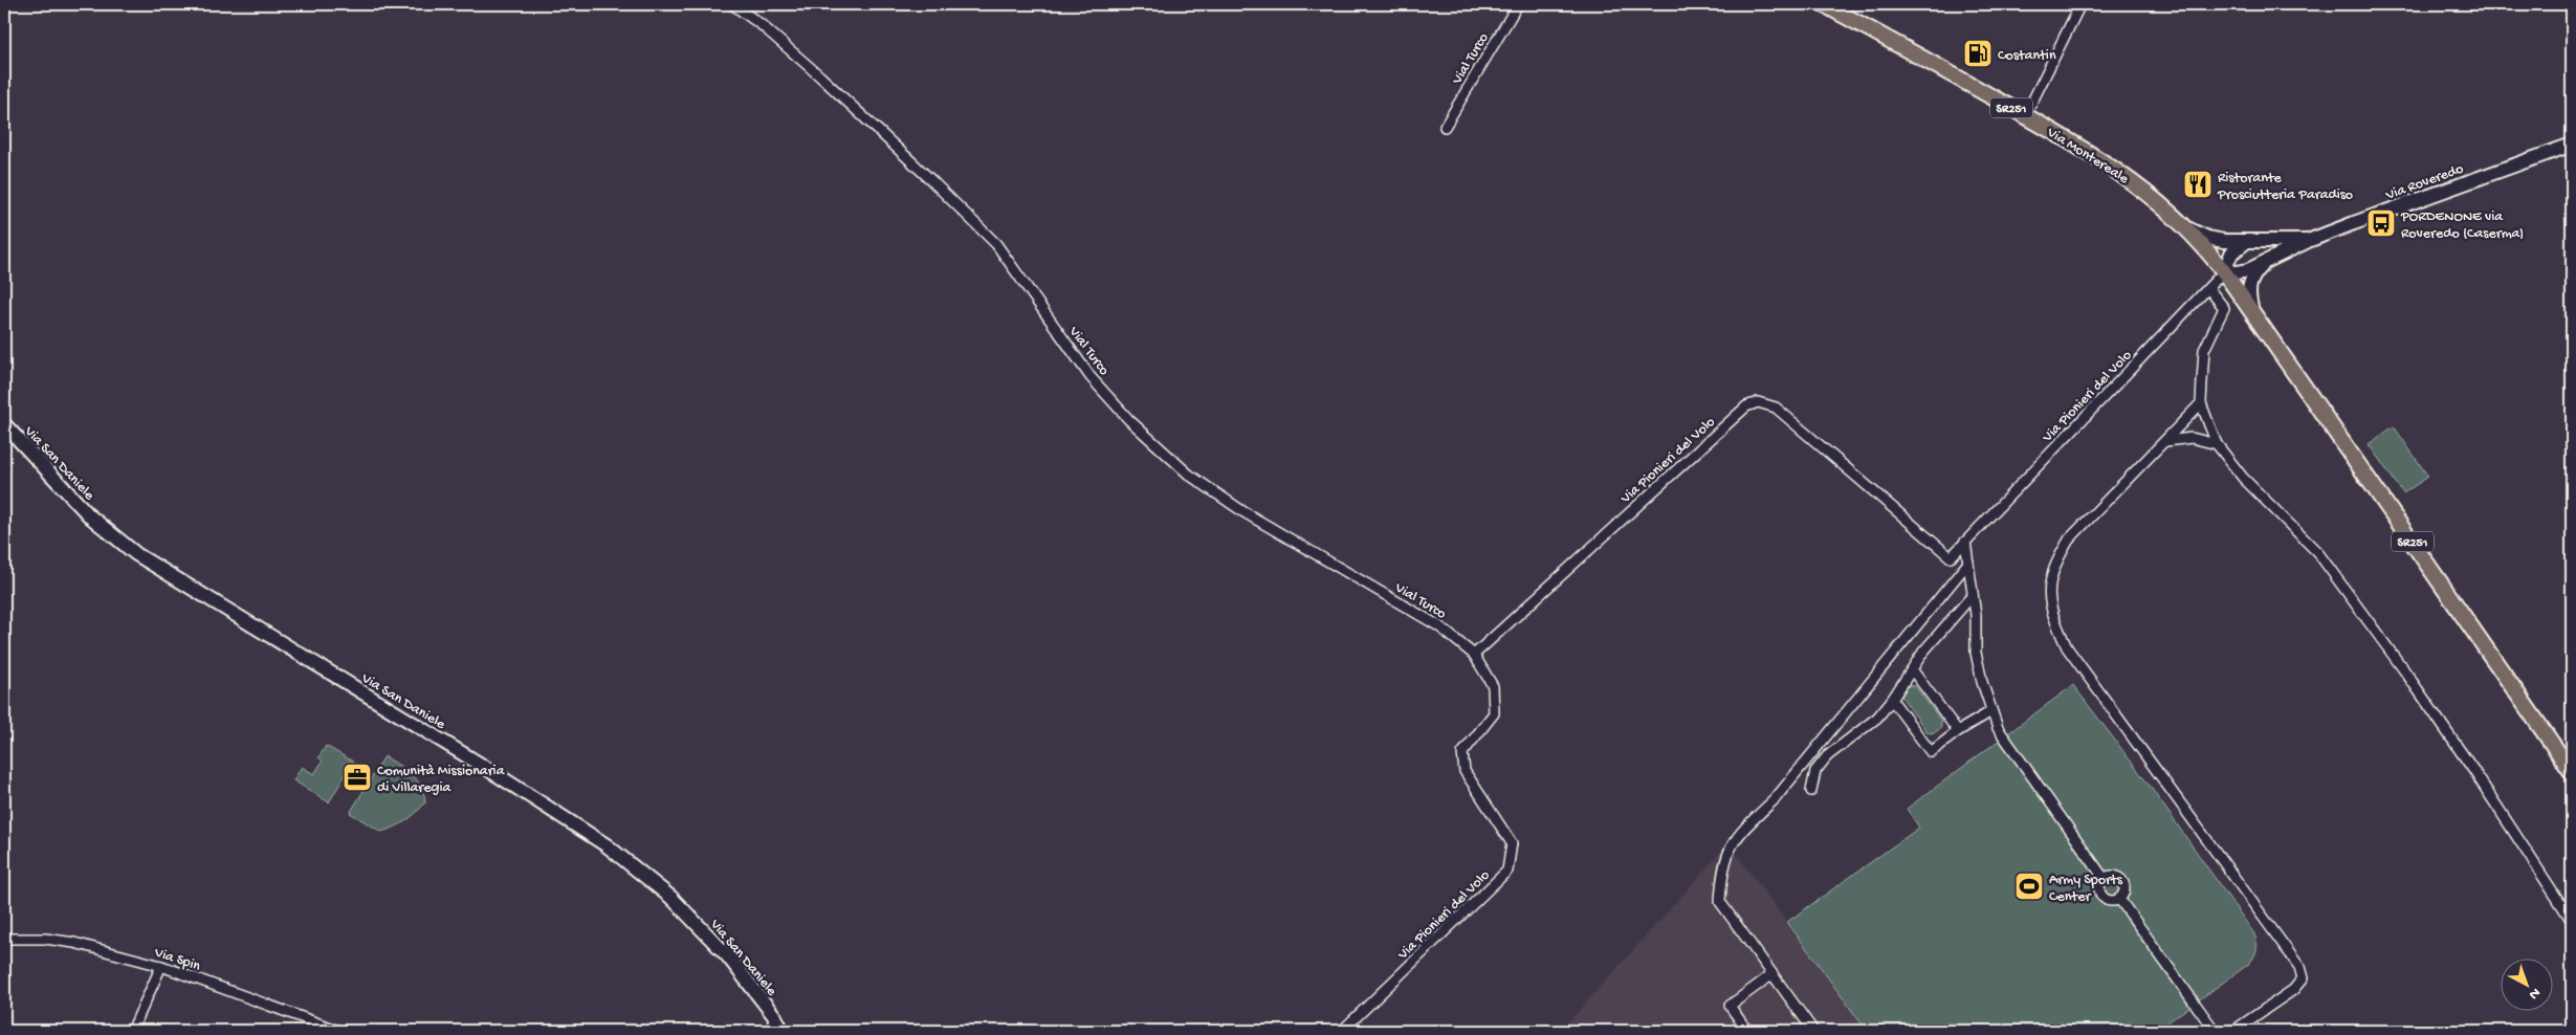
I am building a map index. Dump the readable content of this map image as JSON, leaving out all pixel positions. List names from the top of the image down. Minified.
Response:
{"streets":{"main road":["SR251","Via Montereale"],"street":["Vial Turco","Via Roveredo","Via Pionieri del Volo","Via San Daniele","Via Spin"]},"crossings":[["Vial Turco","Via Pionieri del Volo"],["SR251","Via Montereale"],["SR251","Via Roveredo"],["SR251","Via Pionieri del Volo"],["Via Montereale","Via Roveredo"],["Via Montereale","Via Pionieri del Volo"],["Via Roveredo","Via Pionieri del Volo"]],"places":{"fuel station":["Costantin"],"restaurant":["Ristorante Prosciutteria Paradiso"],"bus stop":["PORDENONE via Roveredo (Caserma)"],"office":["Comunità Missionaria di Villaregia"],"sports":["Army Sports Center"]},"north":"bottom right"}
